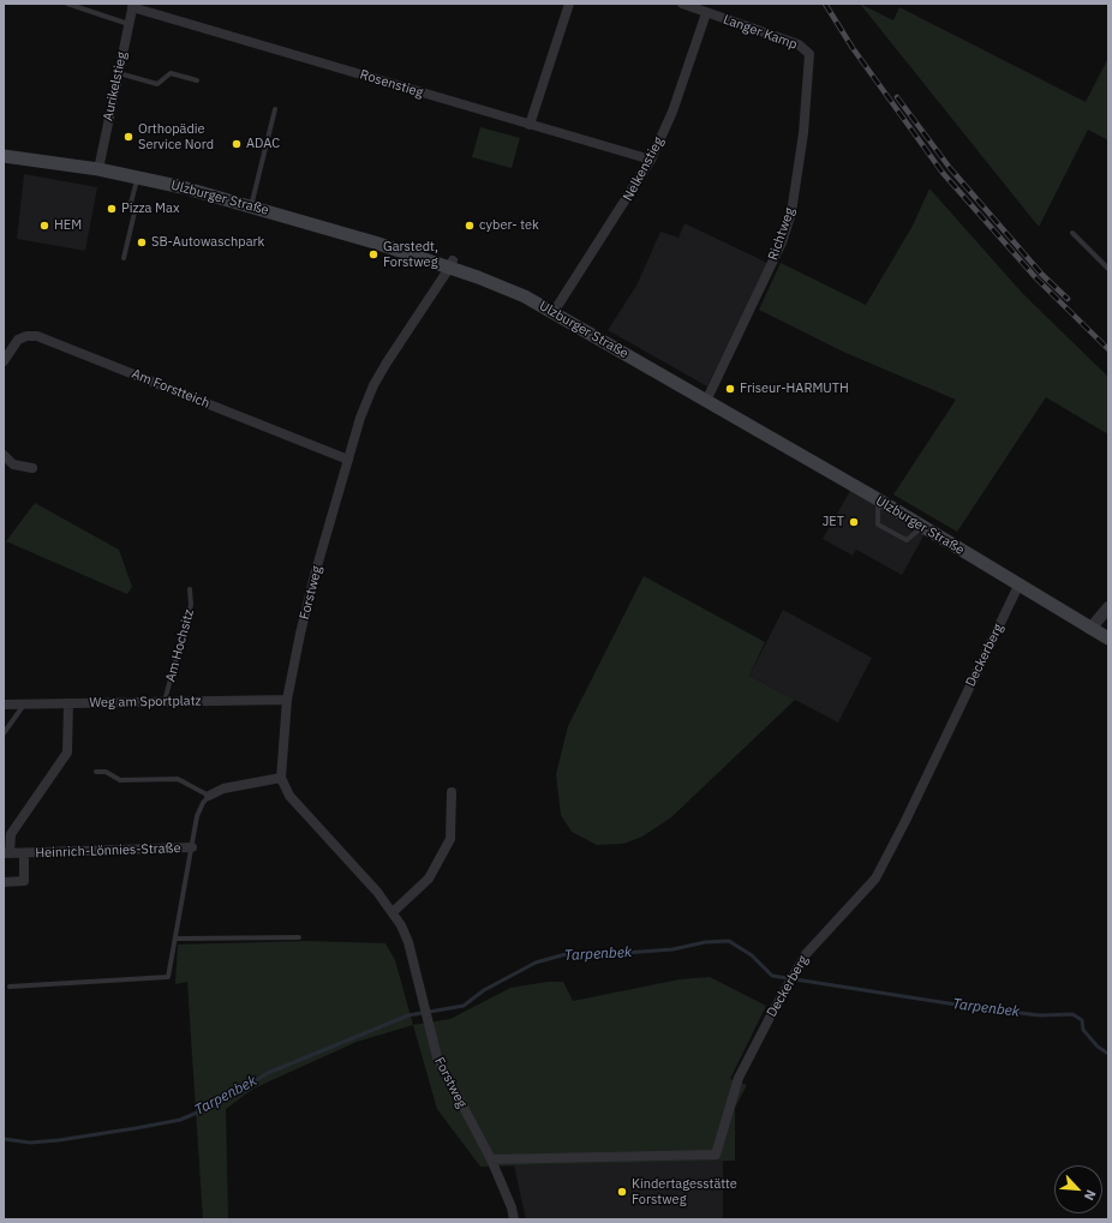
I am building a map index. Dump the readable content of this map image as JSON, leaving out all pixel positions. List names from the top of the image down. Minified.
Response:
{"streets":{"main road":["Ulzburger Straße"],"street":["Langer Kamp","Rosenstieg","Aurikelstieg","Nelkenstieg","Richtweg","Am Forstteich","Forstweg","Deckerberg","Weg am Sportplatz","Heinrich-Lönnies-Straße"],"lane":["Am Hochsitz"]},"crossings":[["Langer Kamp","Nelkenstieg"],["Langer Kamp","Richtweg"],["Rosenstieg","Aurikelstieg"],["Rosenstieg","Nelkenstieg"],["Aurikelstieg","Ulzburger Straße"],["Nelkenstieg","Ulzburger Straße"],["Ulzburger Straße","Richtweg"],["Ulzburger Straße","Forstweg"],["Ulzburger Straße","Deckerberg"],["Am Forstteich","Forstweg"],["Forstweg","Deckerberg"],["Forstweg","Weg am Sportplatz"],["Am Hochsitz","Weg am Sportplatz"],["Weg am Sportplatz","Heinrich-Lönnies-Straße"]],"water":["Tarpenbek"],"places":["Orthopädie Service Nord","ADAC","Pizza Max","HEM","cyber- tek","SB-Autowaschpark","Garstedt, Forstweg","Friseur-HARMUTH","JET","Kindertagesstätte Forstweg"],"north":"bottom right"}
